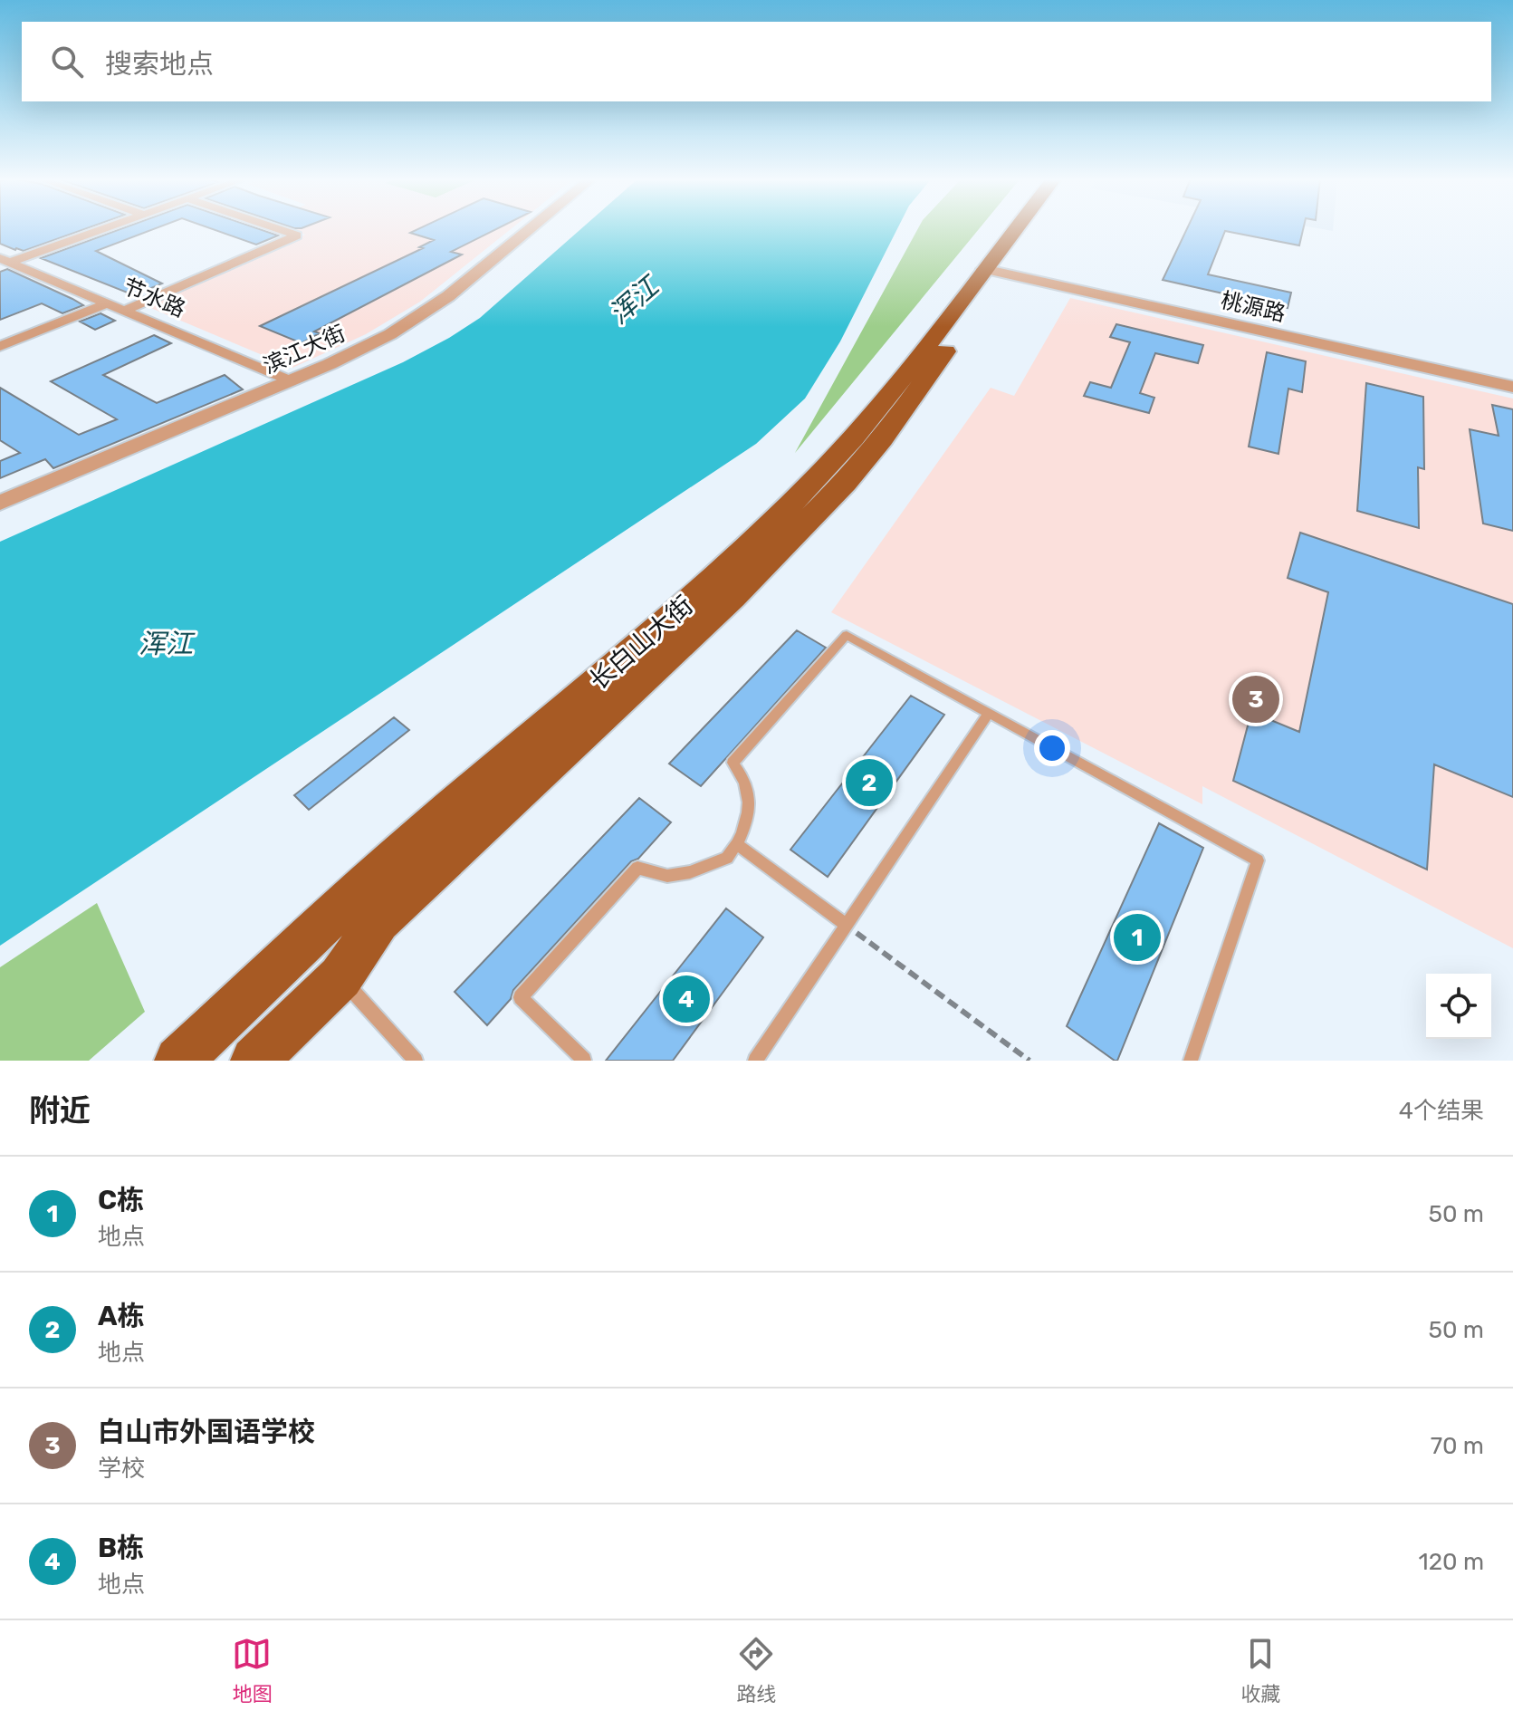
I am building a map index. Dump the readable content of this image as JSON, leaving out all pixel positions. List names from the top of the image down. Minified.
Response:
{"streets":{"main road":["长白山大街"],"street":["节水路","桃源路","滨江大街"]},"crossings":[["节水路","滨江大街"],["桃源路","长白山大街"]],"water":["浑江"],"page":{"search":"搜索地点","pins":["3","2","1","4"],"heading":["附近","4个结果"],"list":[{"mark":"1","name":"C栋","note":"地点","value":"50 m"},{"mark":"2","name":"A栋","note":"地点","value":"50 m"},{"mark":"3","name":"白山市外国语学校","note":"学校","value":"70 m"},{"mark":"4","name":"B栋","note":"地点","value":"120 m"}],"nav":["地图","路线","收藏"]}}
